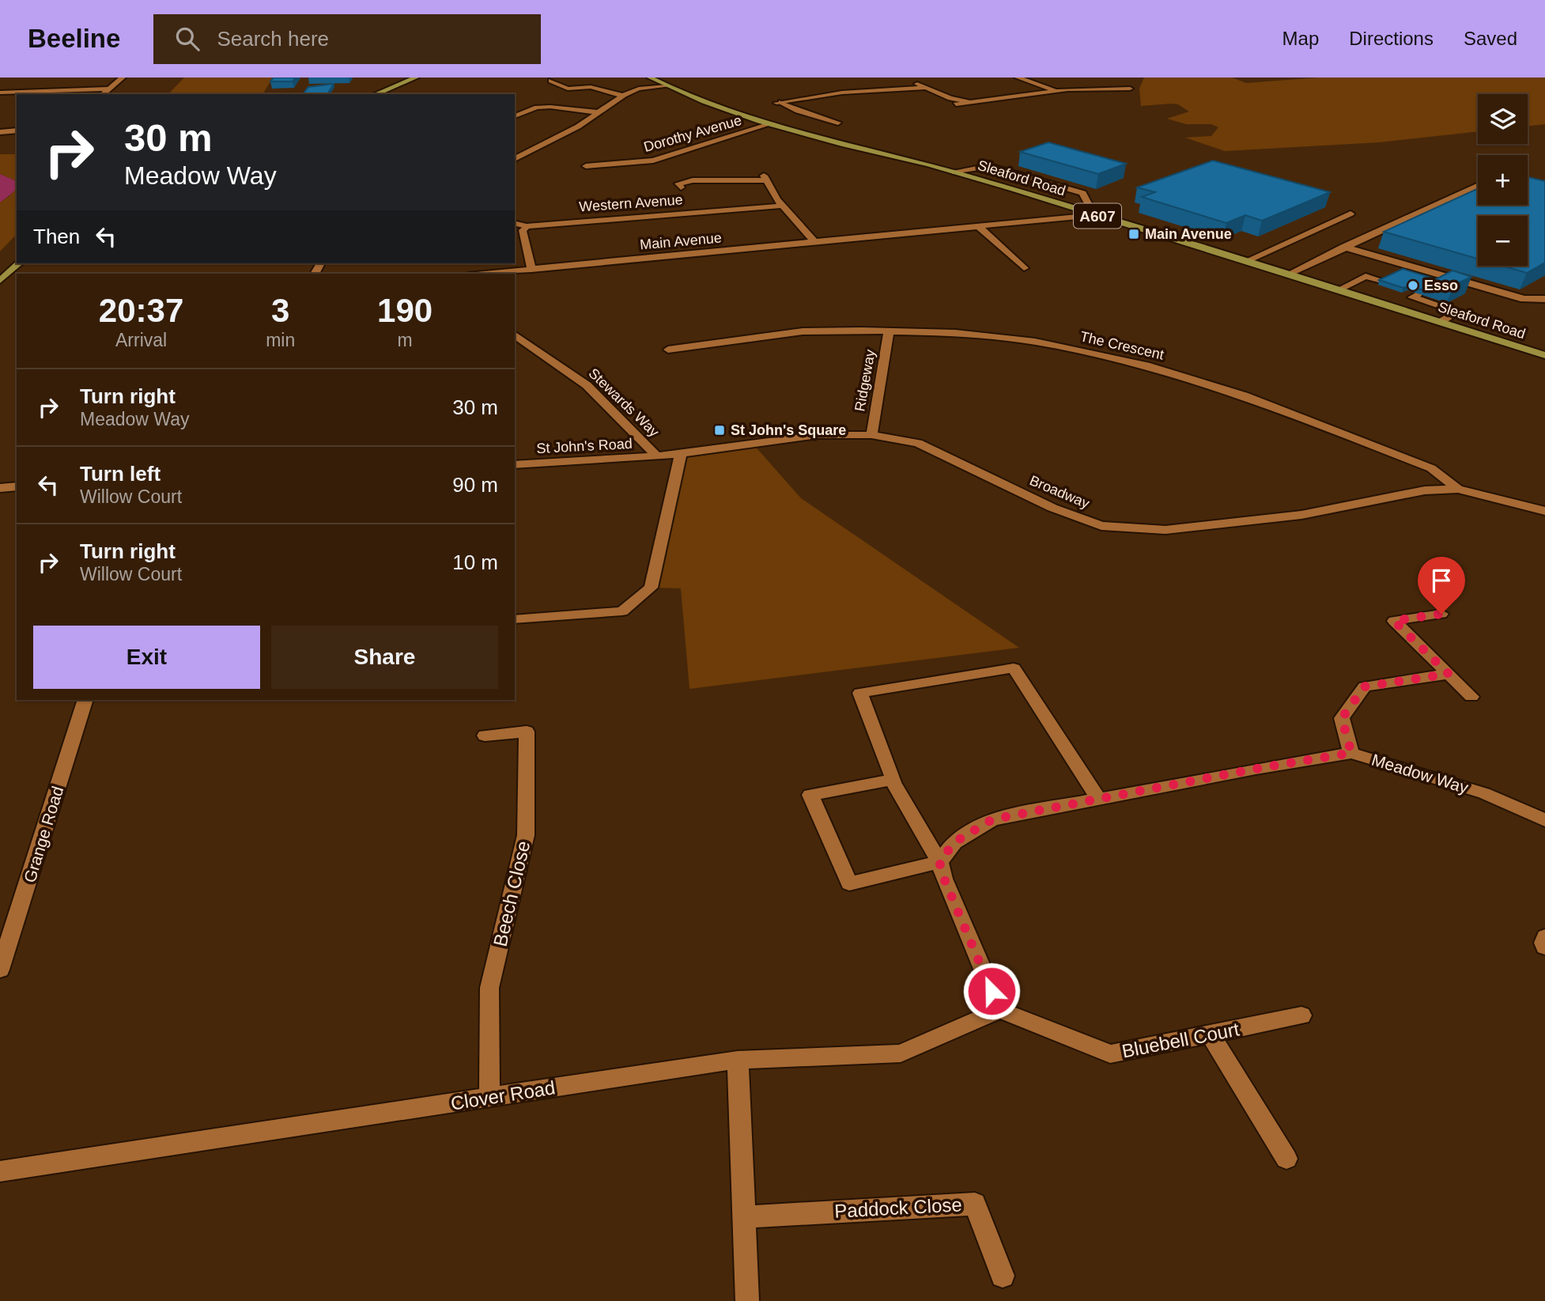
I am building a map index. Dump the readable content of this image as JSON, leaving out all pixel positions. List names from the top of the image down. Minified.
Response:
{"streets":{"main road":["Sleaford Road","A607"],"street":["Dorothy Avenue","Western Avenue","Main Avenue","The Crescent","Ridgeway","Stewards Way","St John's Road","Broadway","Meadow Way","Grange Road","Beech Close","Bluebell Court","Clover Road","Paddock Close"]},"crossings":[["Dorothy Avenue","Sleaford Road"],["Sleaford Road","Main Avenue"],["The Crescent","Ridgeway"],["The Crescent","Broadway"],["Ridgeway","Broadway"],["Stewards Way","St John's Road"],["Stewards Way","Broadway"],["St John's Road","Broadway"],["Beech Close","Clover Road"],["Bluebell Court","Clover Road"]],"places":{"transit":["Main Avenue","St John's Square"],"other":["Esso"]},"page":{"header":"Beeline","search":"Search here","nav":["Map","Directions","Saved"],"map_buttons":["+","−"],"turn":["30 m","Meadow Way"],"then":"Then","eta":["20:37","Arrival","3","min","190","m"],"list":[{"name":"Turn right","note":"Meadow Way","value":"30 m"},{"name":"Turn left","note":"Willow Court","value":"90 m"},{"name":"Turn right","note":"Willow Court","value":"10 m"}],"buttons":["Exit","Share"]}}
